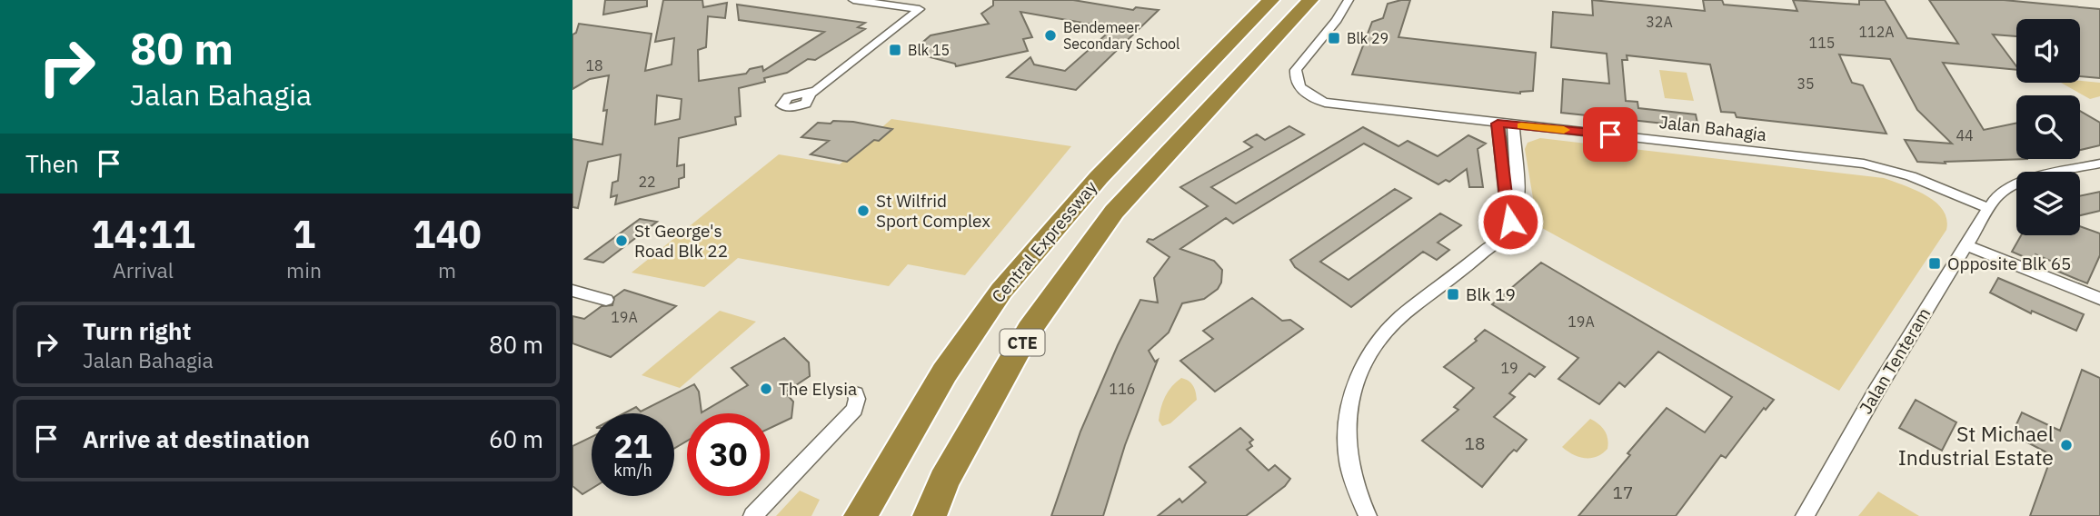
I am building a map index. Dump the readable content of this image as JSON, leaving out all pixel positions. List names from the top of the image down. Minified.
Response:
{"streets":{"highway":["Central Expressway","CTE"],"street":["Jalan Bahagia","Jalan Tenteram"]},"crossings":[["Jalan Bahagia","Jalan Tenteram"]],"places":{"other":["Bendemeer Secondary School","St Wilfrid Sport Complex","St George's Road Blk 22","The Elysia","St Michael Industrial Estate"],"transit":["Blk 29","Blk 15","Opposite Blk 65","Blk 19"]},"house_numbers":["32A","112A","115","18","35","44","22","19A","19A","19","116","18","17"],"page":{"turn":["80 m","Jalan Bahagia"],"then":"Then","eta":["14:11","Arrival","1","min","140","m"],"list":[{"name":"Turn right","note":"Jalan Bahagia","value":"80 m"},{"name":"Arrive at destination","value":"60 m"}],"speed":"21 km/h","limit":"30"}}
